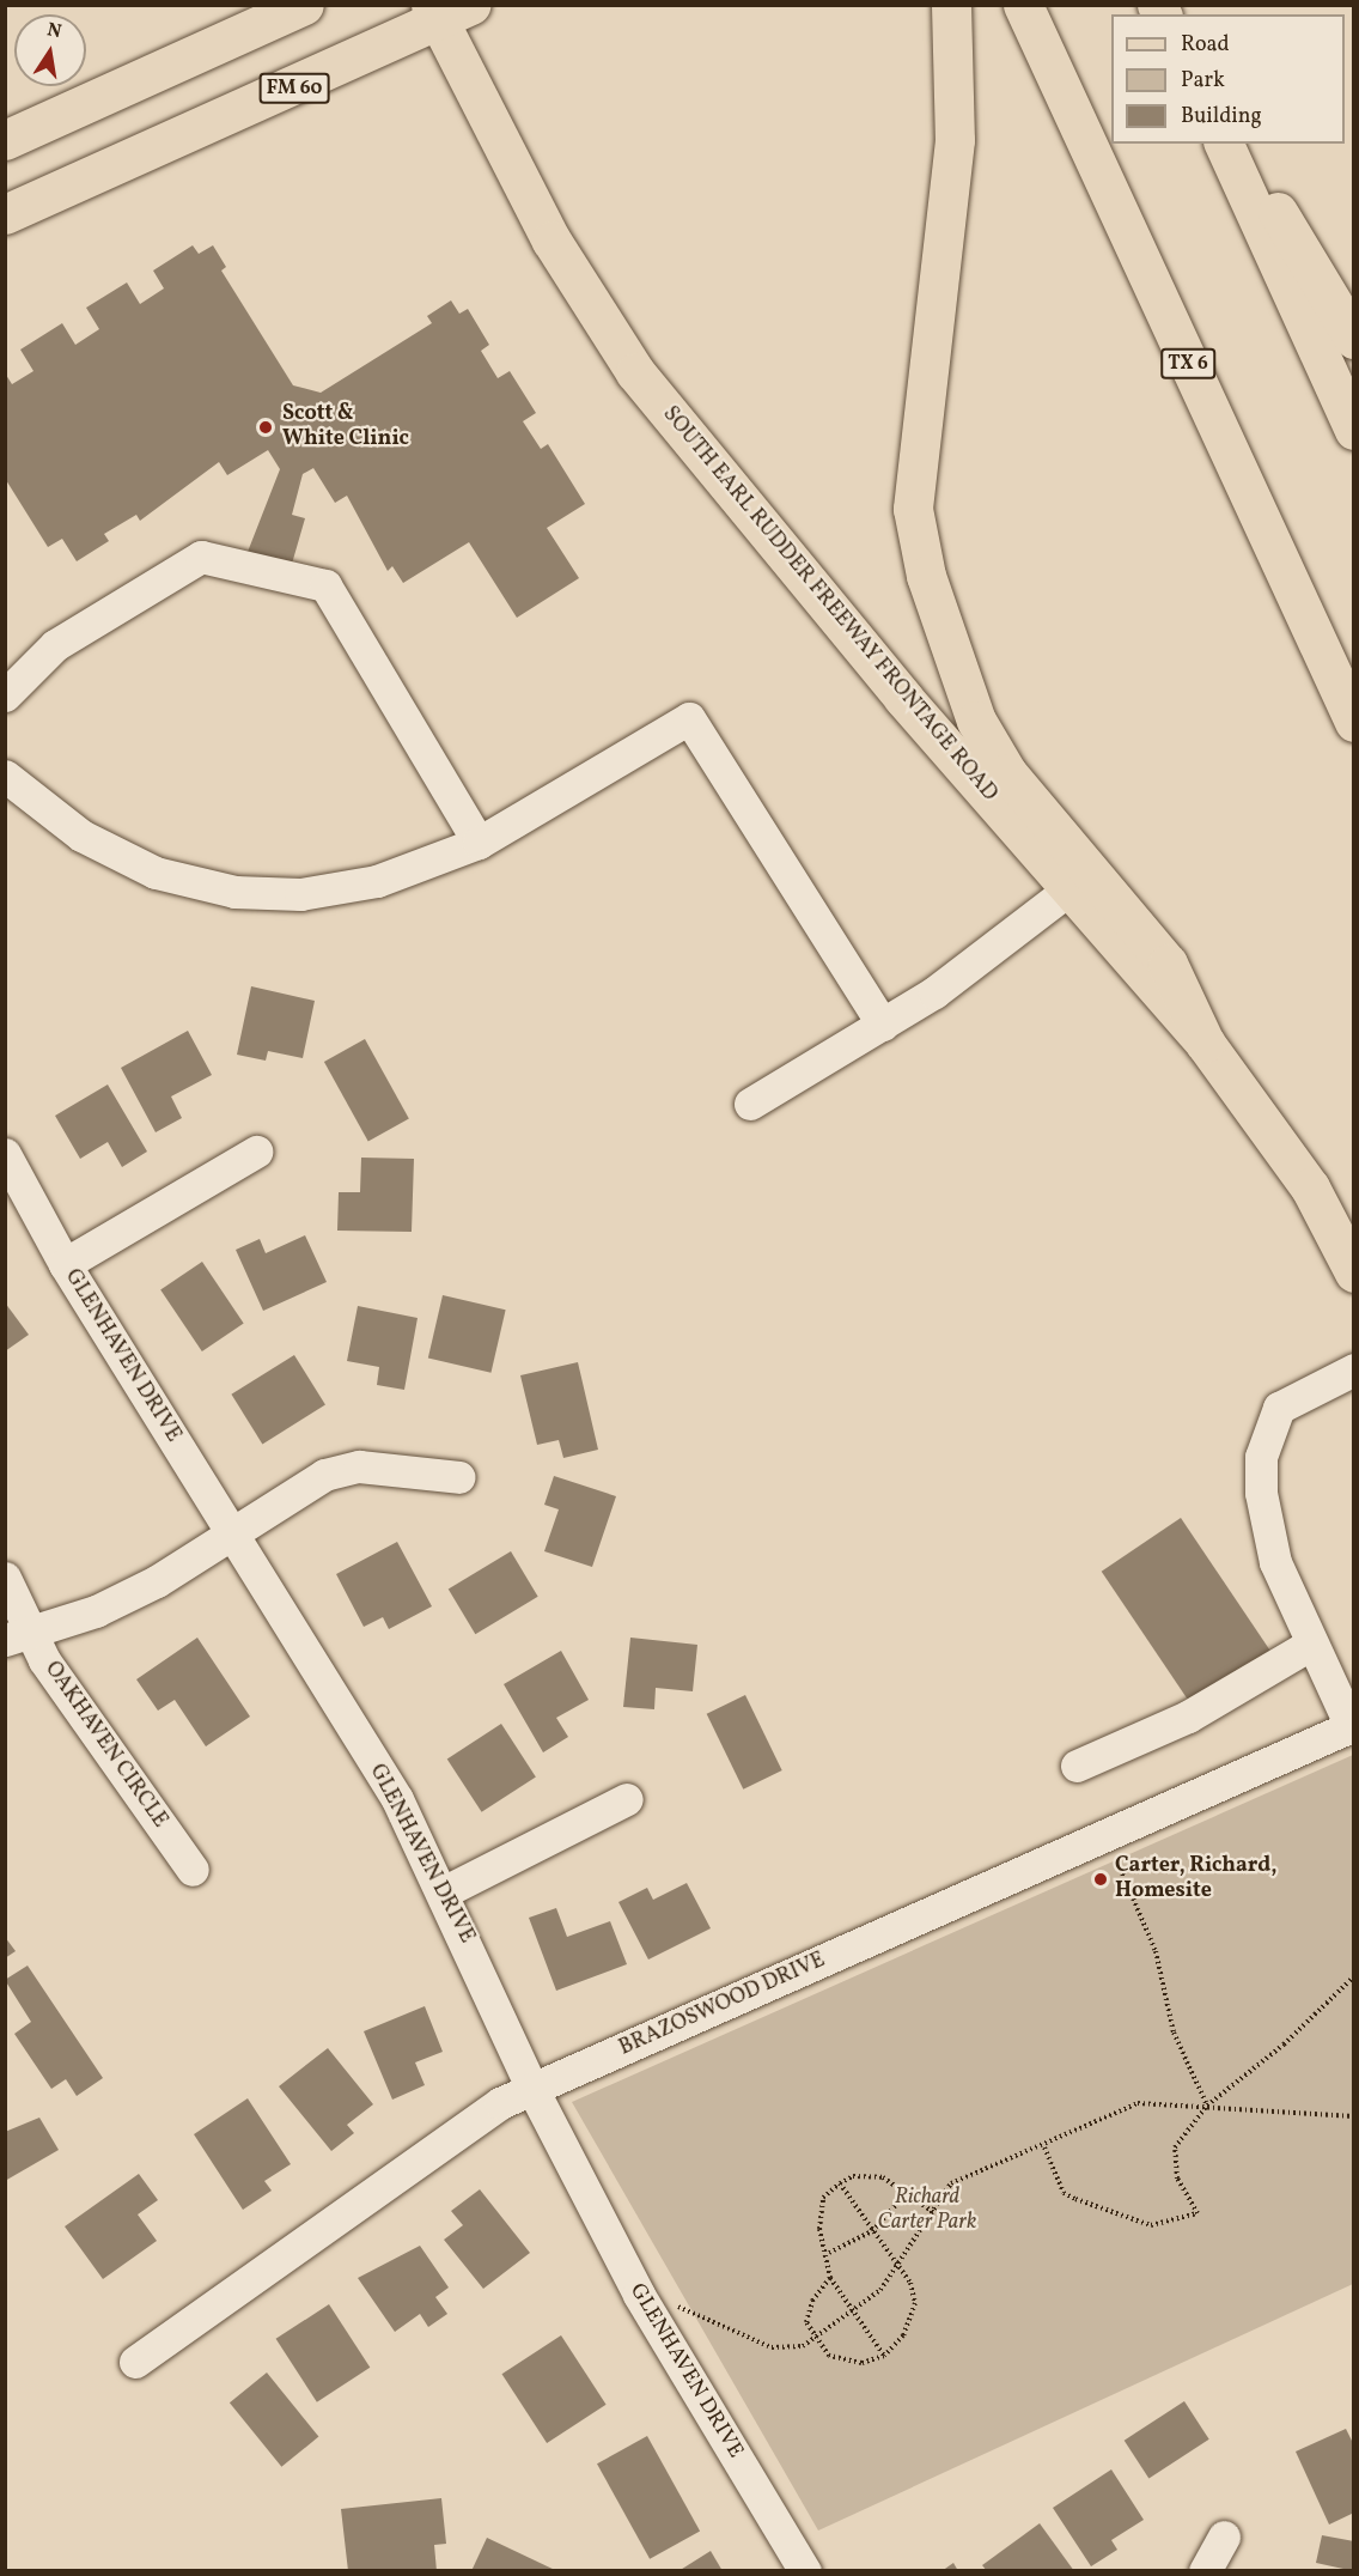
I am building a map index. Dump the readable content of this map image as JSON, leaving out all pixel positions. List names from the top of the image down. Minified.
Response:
{"streets":{"main road":["FM 60","TX 6","SOUTH EARL RUDDER FREEWAY FRONTAGE ROAD"],"street":["GLENHAVEN DRIVE","OAKHAVEN CIRCLE","BRAZOSWOOD DRIVE"]},"crossings":[["FM 60","SOUTH EARL RUDDER FREEWAY FRONTAGE ROAD"],["GLENHAVEN DRIVE","BRAZOSWOOD DRIVE"]],"parks":["Richard Carter Park"],"places":["Scott & White Clinic","Carter, Richard, Homesite"],"legend":["Road","Park","Building"],"north":"top"}
